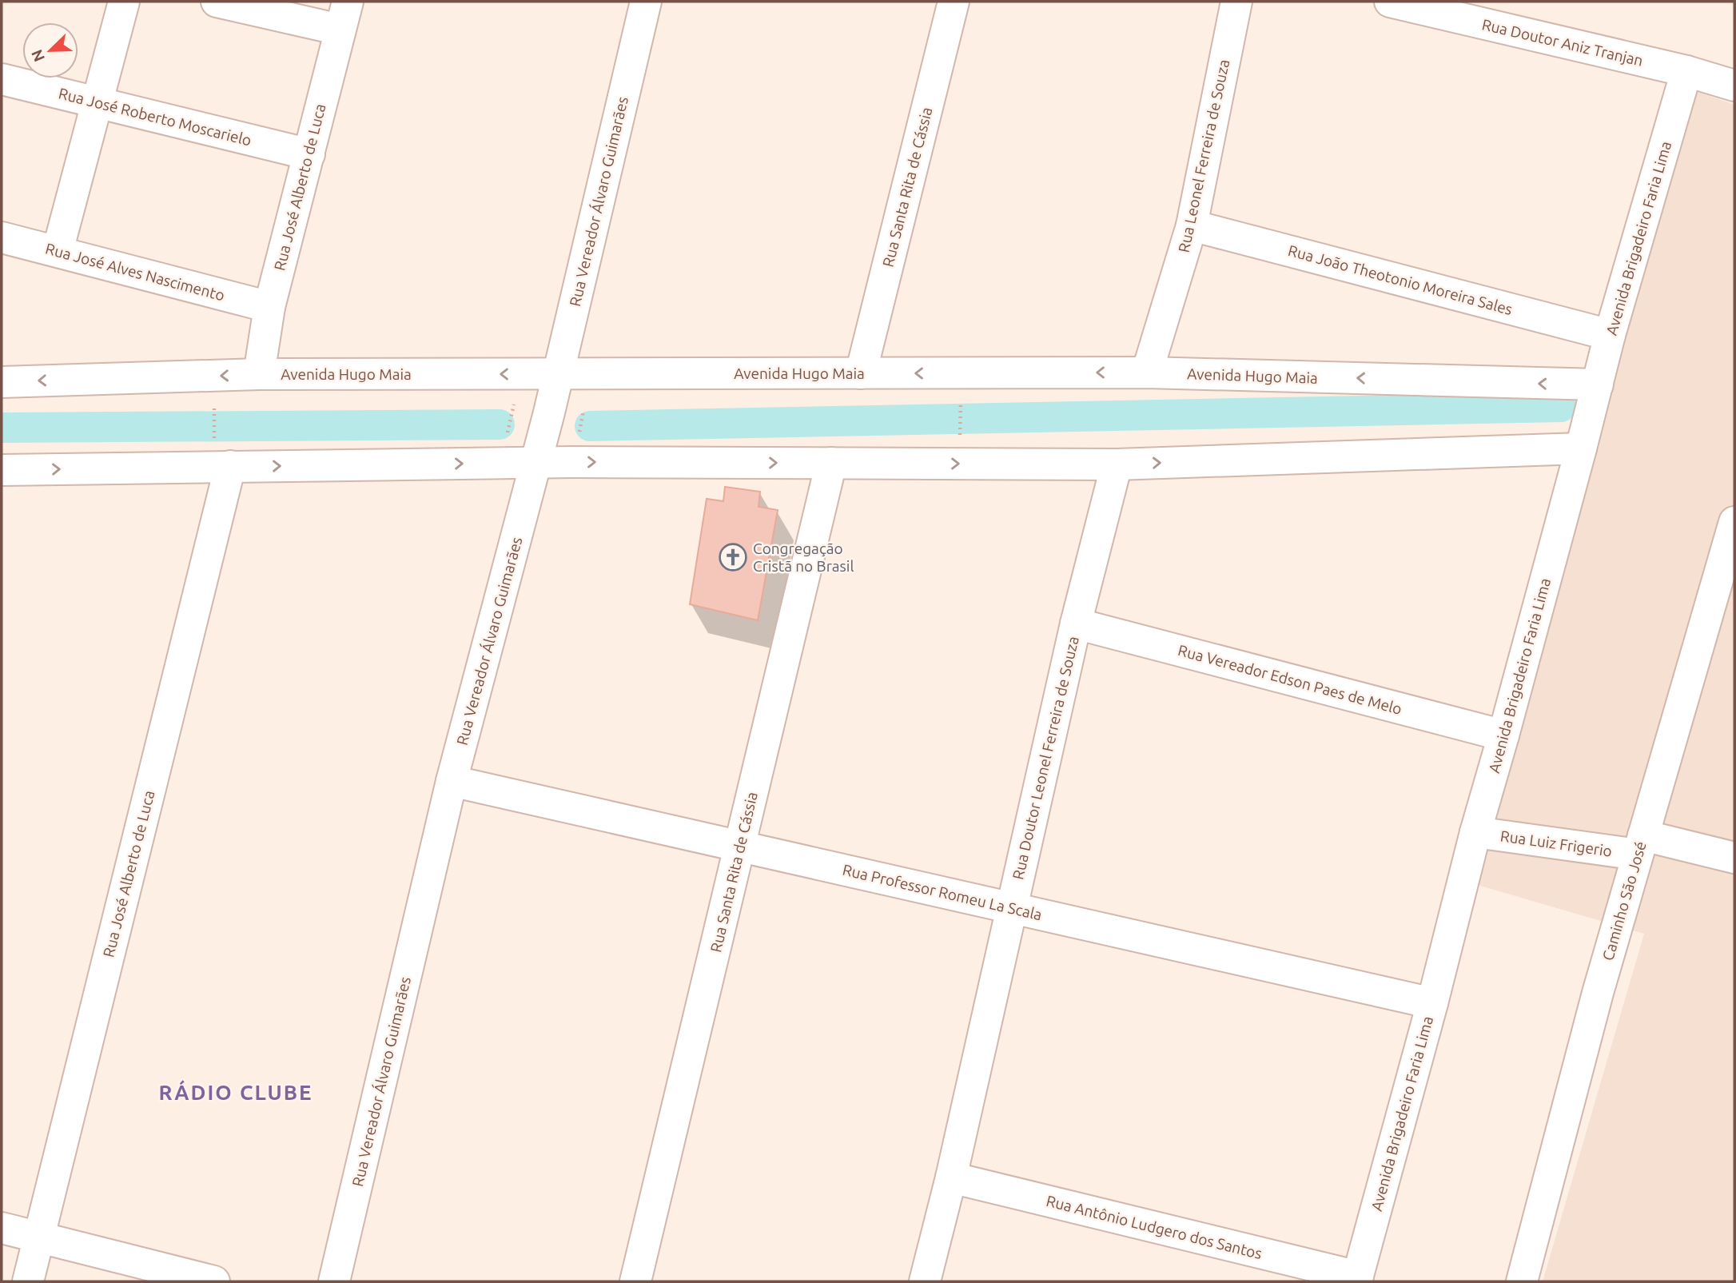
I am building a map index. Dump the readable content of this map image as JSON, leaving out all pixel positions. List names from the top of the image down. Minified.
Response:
{"streets":{"street":["Rua Doutor Aniz Tranjan","Rua José Roberto Moscarielo","Rua Leonel Ferreira de Souza","Rua José Alberto de Luca","Rua Santa Rita de Cássia","Rua Vereador Álvaro Guimarães","Avenida Brigadeiro Faria Lima","Rua José Alves Nascimento","Rua João Theotonio Moreira Sales","Avenida Hugo Maia","Rua Vereador Edson Paes de Melo","Rua Doutor Leonel Ferreira de Souza","Rua Luiz Frigerio","Rua Professor Romeu La Scala","Caminho São José","Rua Antônio Ludgero dos Santos"]},"crossings":[["Rua Doutor Aniz Tranjan","Avenida Brigadeiro Faria Lima"],["Rua José Roberto Moscarielo","Rua José Alberto de Luca"],["Rua Leonel Ferreira de Souza","Rua João Theotonio Moreira Sales"],["Rua Leonel Ferreira de Souza","Avenida Hugo Maia"],["Rua José Alberto de Luca","Rua José Alves Nascimento"],["Rua José Alberto de Luca","Avenida Hugo Maia"],["Rua Santa Rita de Cássia","Avenida Hugo Maia"],["Rua Santa Rita de Cássia","Rua Professor Romeu La Scala"],["Rua Vereador Álvaro Guimarães","Avenida Hugo Maia"],["Rua Vereador Álvaro Guimarães","Rua Professor Romeu La Scala"],["Avenida Brigadeiro Faria Lima","Rua João Theotonio Moreira Sales"],["Avenida Brigadeiro Faria Lima","Avenida Hugo Maia"],["Avenida Brigadeiro Faria Lima","Rua Vereador Edson Paes de Melo"],["Avenida Brigadeiro Faria Lima","Rua Luiz Frigerio"],["Avenida Brigadeiro Faria Lima","Rua Professor Romeu La Scala"],["Avenida Brigadeiro Faria Lima","Rua Antônio Ludgero dos Santos"],["Rua Vereador Edson Paes de Melo","Rua Doutor Leonel Ferreira de Souza"],["Rua Doutor Leonel Ferreira de Souza","Rua Professor Romeu La Scala"],["Rua Doutor Leonel Ferreira de Souza","Rua Antônio Ludgero dos Santos"],["Rua Luiz Frigerio","Caminho São José"]],"districts":["RÁDIO CLUBE"],"places":{"church":["Congregação Cristã no Brasil"]},"north":"bottom left"}
